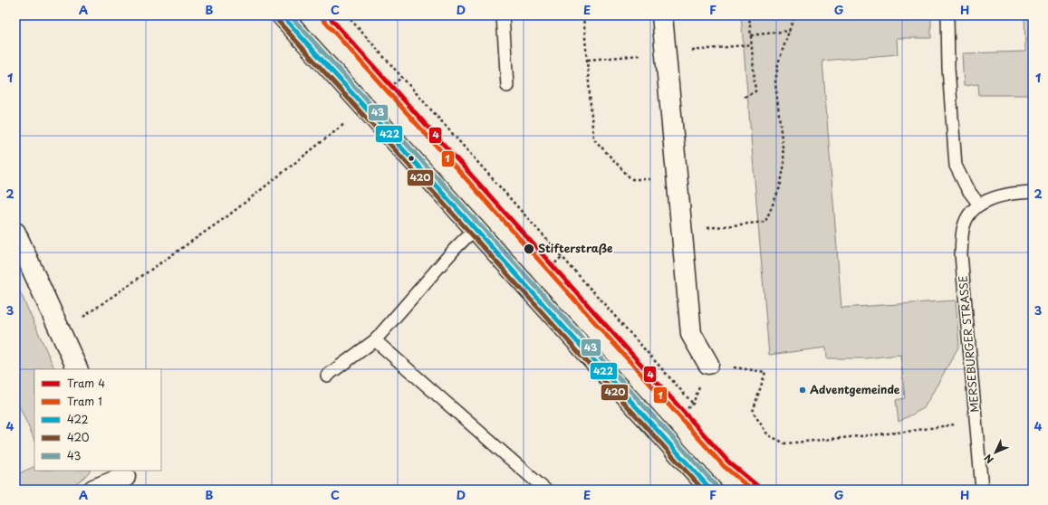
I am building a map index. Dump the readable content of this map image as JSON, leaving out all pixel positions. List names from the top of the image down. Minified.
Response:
{"streets":{"lane":["MERSEBURGER STRASSE"]},"places":["Stifterstraße","Adventgemeinde"],"lines":["tram line 4","transit line 422","transit line 43","tram line 1","transit line 420"],"legend":["Tram 4","Tram 1","422","420","43"],"north":"bottom left","grid":{"columns":["A","B","C","D","E","F","G","H"],"rows":["1","2","3","4"]}}
